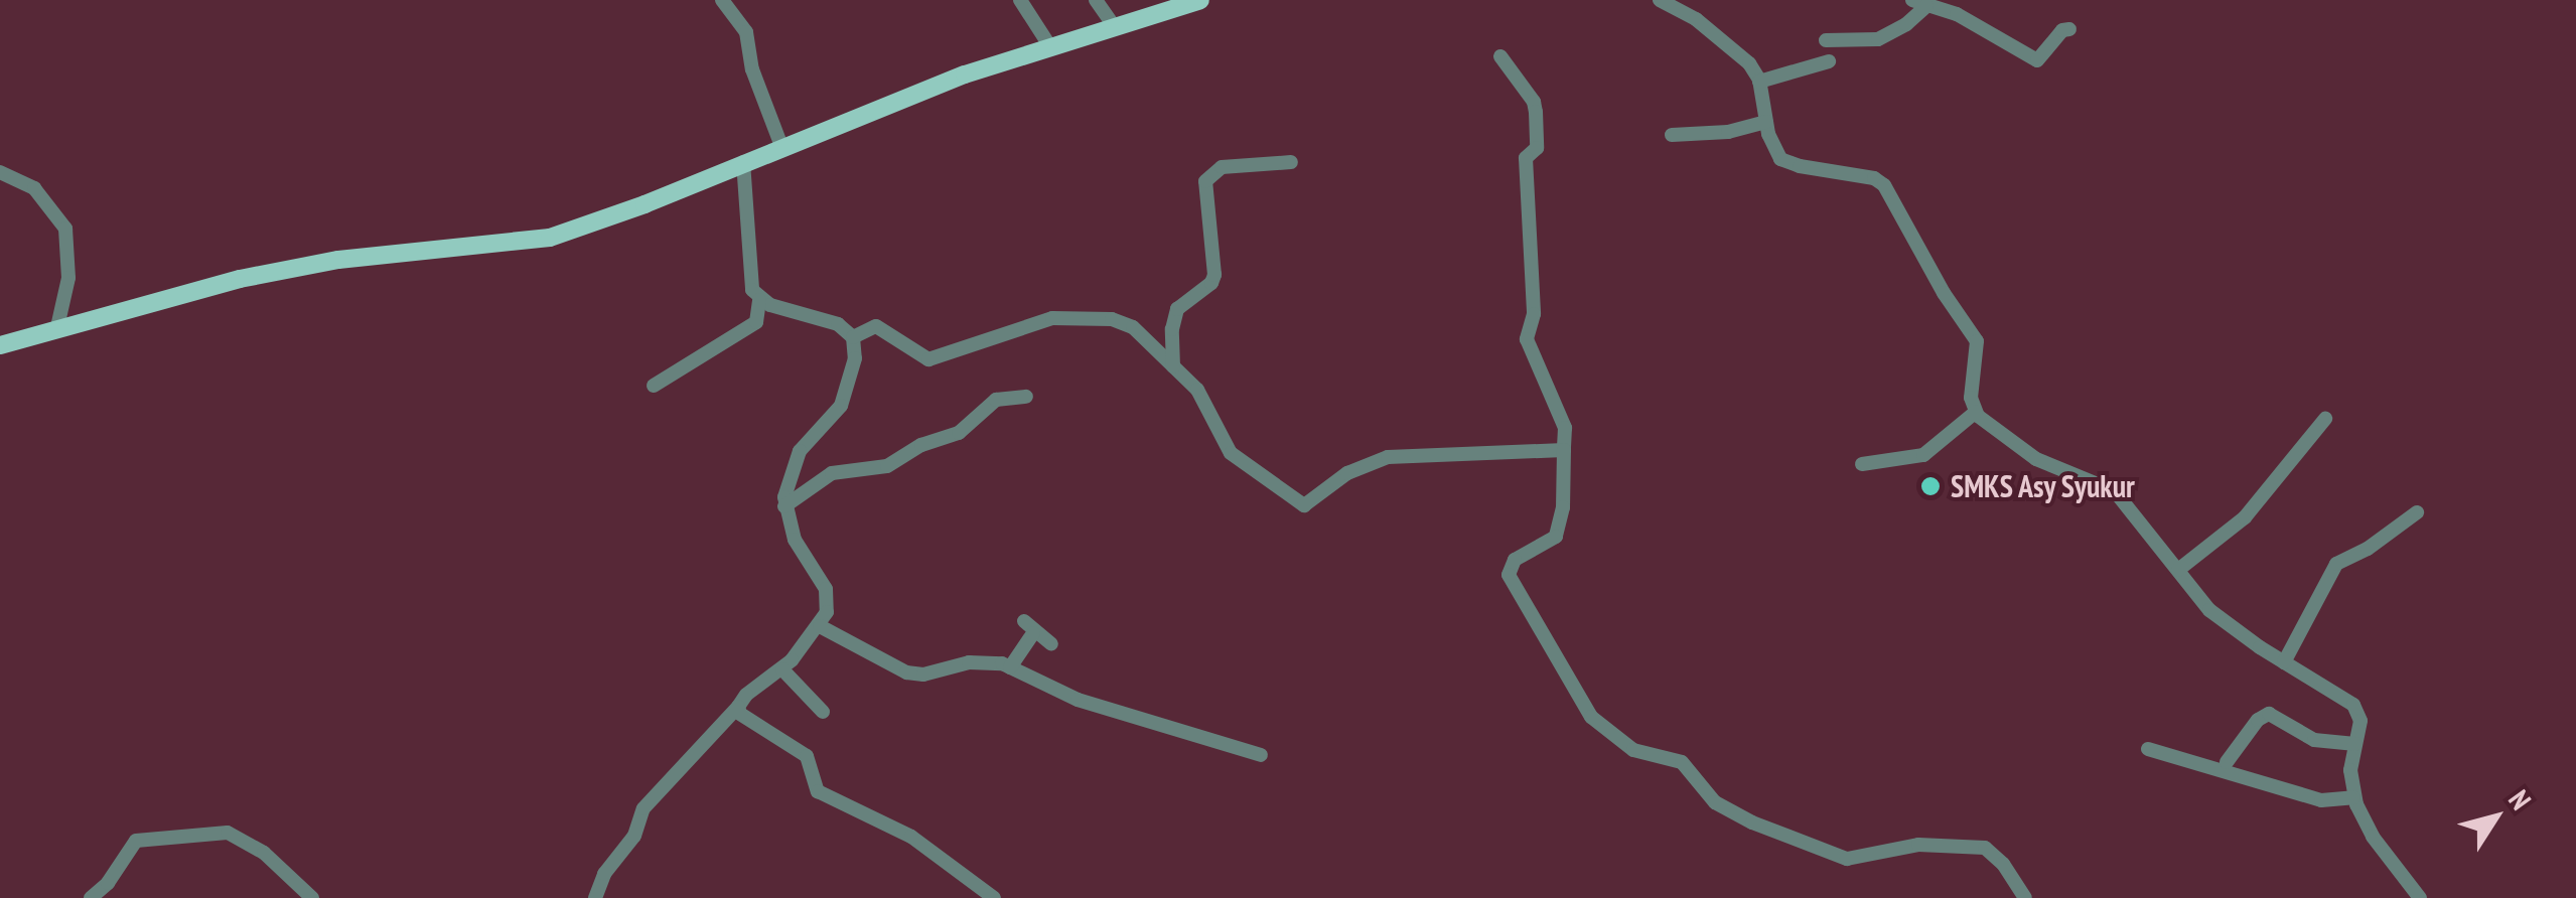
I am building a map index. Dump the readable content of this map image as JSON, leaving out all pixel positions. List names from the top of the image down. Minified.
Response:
{"places":["SMKS Asy Syukur"],"north":"top right"}
